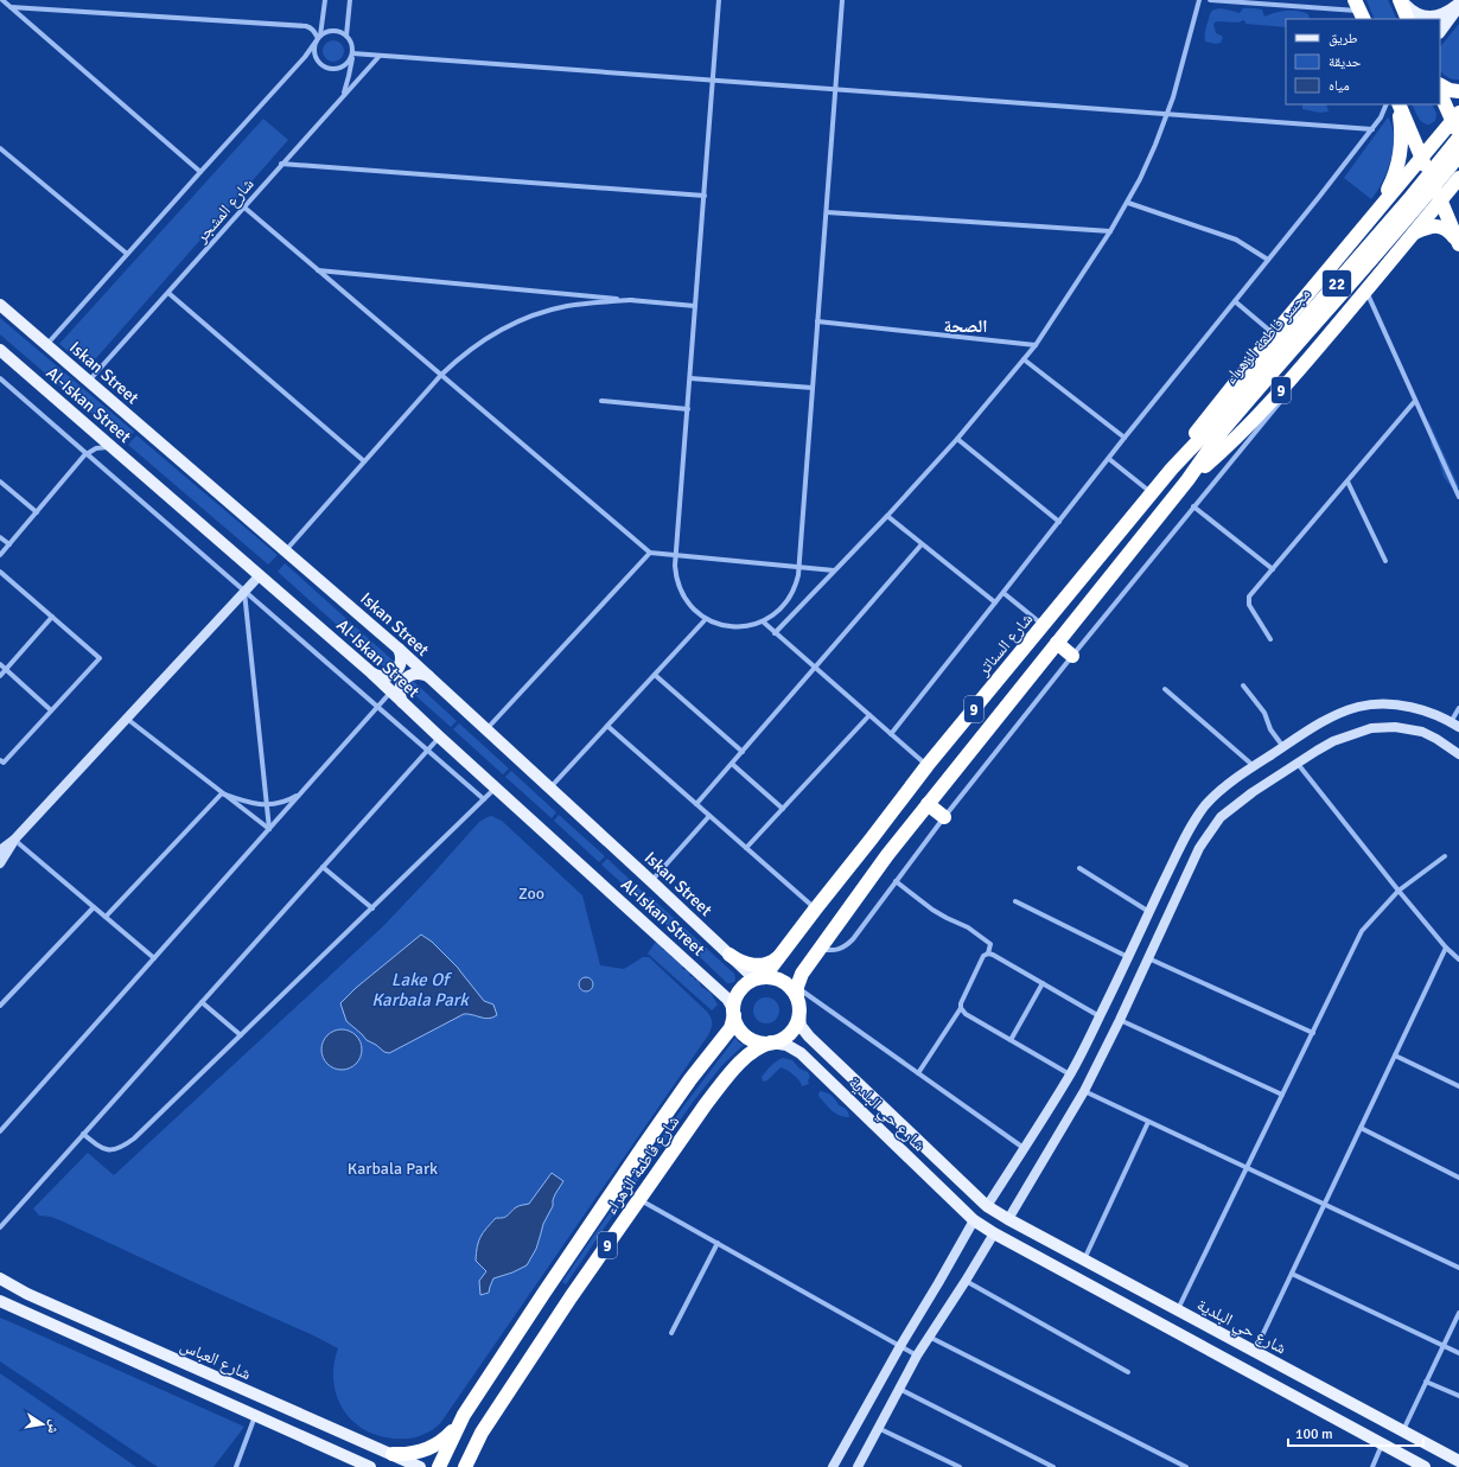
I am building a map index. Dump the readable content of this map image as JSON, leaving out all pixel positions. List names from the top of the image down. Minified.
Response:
{"streets":{"highway":["22","مجسر فاطمة الزهراء","9","شارع السناتر","شارع فاطمة الزهراء"],"main road":["Iskan Street","Al-Iskan Street","شارع حي البلدية","شارع العباس"],"street":["شارع المشجر"]},"crossings":[["شارع المشجر","Iskan Street"],["22","مجسر فاطمة الزهراء"],["22","9"],["22","شارع السناتر"],["مجسر فاطمة الزهراء","شارع السناتر"],["Iskan Street","9"],["Iskan Street","Al-Iskan Street"],["Iskan Street","شارع السناتر"],["Iskan Street","شارع حي البلدية"],["Iskan Street","شارع فاطمة الزهراء"],["9","Al-Iskan Street"],["9","شارع السناتر"],["9","شارع حي البلدية"],["9","شارع فاطمة الزهراء"],["Al-Iskan Street","شارع السناتر"],["Al-Iskan Street","شارع حي البلدية"],["Al-Iskan Street","شارع فاطمة الزهراء"],["شارع السناتر","شارع حي البلدية"],["شارع السناتر","شارع فاطمة الزهراء"],["شارع حي البلدية","شارع فاطمة الزهراء"]],"districts":["الصحة"],"water":["Lake Of Karbala Park"],"parks":["Zoo","Karbala Park"],"legend":["طريق","حديقة","مياه"],"scale_bar":"100 m","north":"right"}
